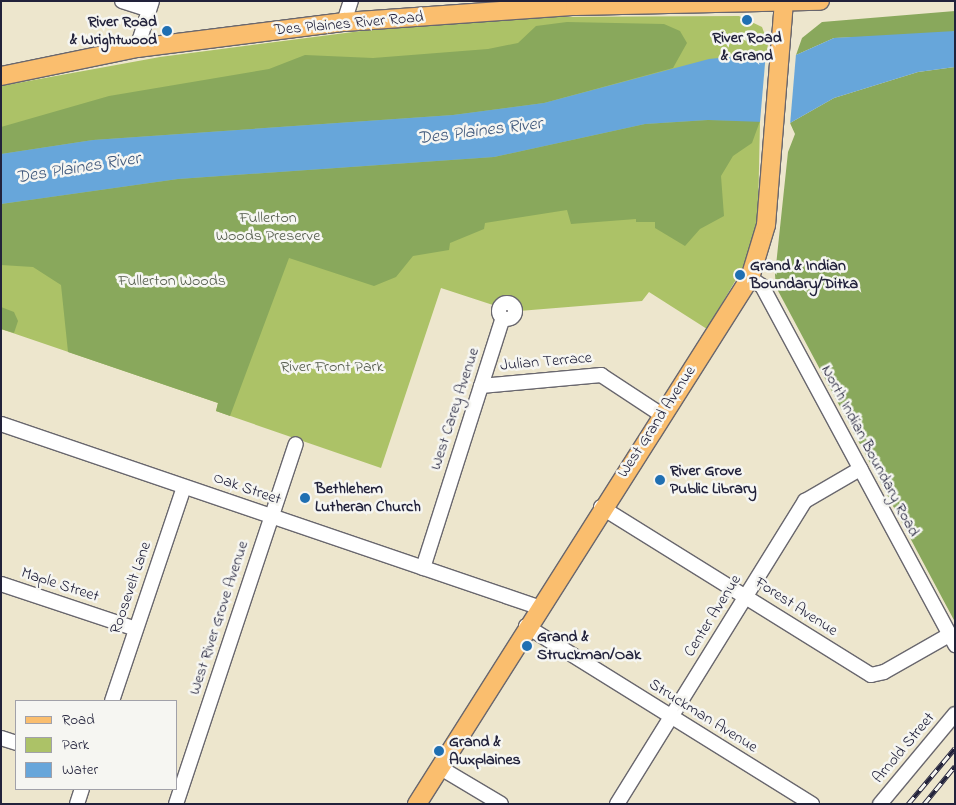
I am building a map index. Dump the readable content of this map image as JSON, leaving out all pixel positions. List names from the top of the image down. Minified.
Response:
{"streets":{"main road":["Des Plaines River Road","West Grand Avenue"],"street":["Julian Terrace","West Carey Avenue","North Indian Boundary Road","Oak Street","Maple Street","Roosevelt Lane","Forest Avenue","Center Avenue","West River Grove Avenue","Struckman Avenue","Arnold Street"]},"crossings":[["Des Plaines River Road","West Grand Avenue"],["Julian Terrace","West Carey Avenue"],["Julian Terrace","West Grand Avenue"],["West Carey Avenue","Oak Street"],["West Grand Avenue","North Indian Boundary Road"],["West Grand Avenue","Oak Street"],["West Grand Avenue","Forest Avenue"],["West Grand Avenue","Struckman Avenue"],["North Indian Boundary Road","Forest Avenue"],["North Indian Boundary Road","Center Avenue"],["Oak Street","Roosevelt Lane"],["Oak Street","West River Grove Avenue"],["Maple Street","Roosevelt Lane"],["Forest Avenue","Center Avenue"],["Center Avenue","Struckman Avenue"]],"water":["Des Plaines River"],"parks":["Fullerton Woods Preserve","Fullerton Woods","River Front Park"],"places":["River Road & Grand","River Road & Wrightwood","Grand & Indian Boundary/Ditka","River Grove Public Library","Bethlehem Lutheran Church","Grand & Struckman/Oak","Grand & Auxplaines"],"legend":["Road","Park","Water"]}
